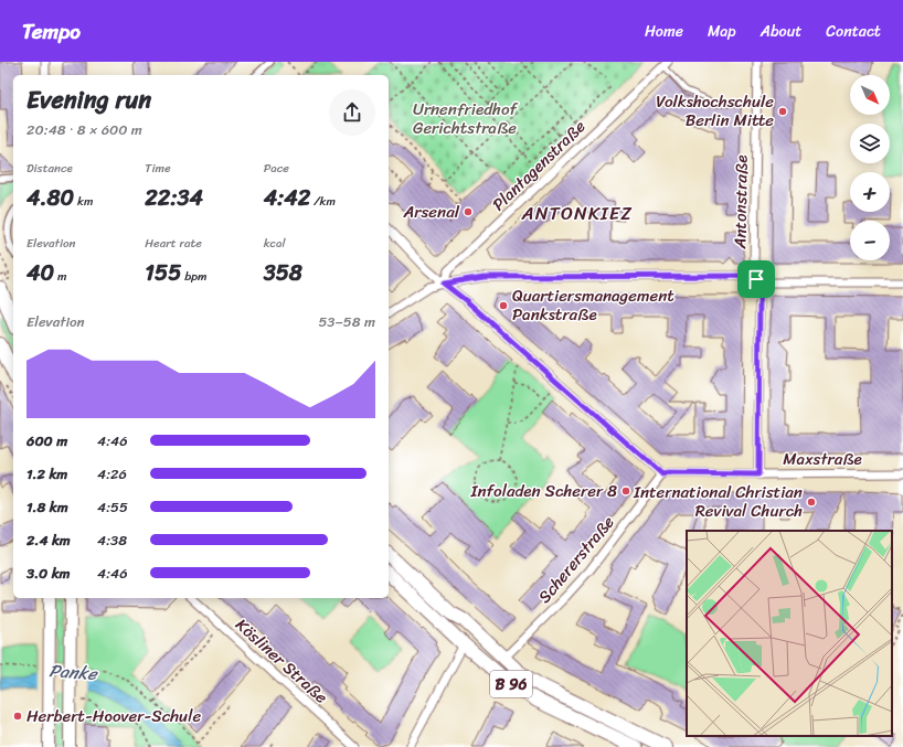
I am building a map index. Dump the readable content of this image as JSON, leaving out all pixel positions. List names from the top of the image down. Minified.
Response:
{"streets":{"main road":["B 96"],"street":["Plantagenstraße","Antonstraße","Maxstraße","Schererstraße","Kösliner Straße"]},"crossings":[["Antonstraße","Maxstraße"],["Maxstraße","Schererstraße"],["Schererstraße","B 96"]],"districts":["ANTONKIEZ"],"water":["Panke"],"parks":["Urnenfriedhof Gerichtstraße"],"places":["Volkshochschule Berlin Mitte","Arsenal","Quartiersmanagement Pankstraße","Infoladen Scherer 8","International Christian Revival Church","Herbert-Hoover-Schule"],"north":"bottom right","page":{"header":"Tempo","nav":["Home","Map","About","Contact"],"map_buttons":["+","−"],"heading":["Evening run","20:48 · 8 × 600 m"],"stats":[["Distance","4.80 km"],["Time","22:34"],["Pace","4:42 /km"],["Elevation","40 m"],["Heart rate","155 bpm"],["kcal","358"]],"chart":["Elevation","53–58 m"],"list":[{"name":"600 m","note":"4:46"},{"name":"1.2 km","note":"4:26"},{"name":"1.8 km","note":"4:55"},{"name":"2.4 km","note":"4:38"},{"name":"3.0 km","note":"4:46"}]}}
